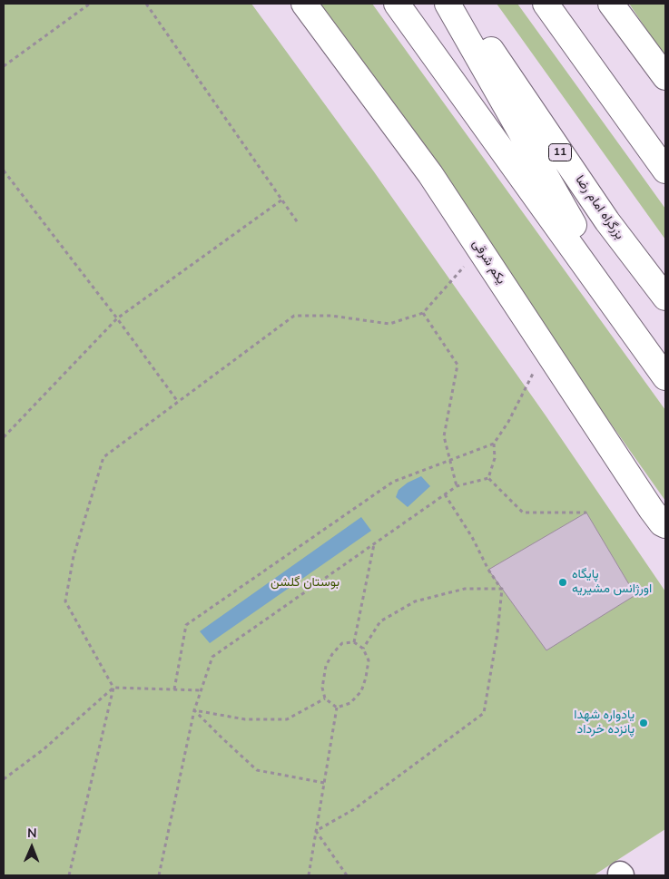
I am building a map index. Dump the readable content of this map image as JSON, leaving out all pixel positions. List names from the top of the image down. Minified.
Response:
{"streets":{"main road":["11","بزرگراه امام رضا","یکم شرقی"]},"parks":["بوستان گلشن"],"places":["پایگاه اورژانس مشیریه","یادواره شهدا پانزده خرداد"],"north":"top"}
